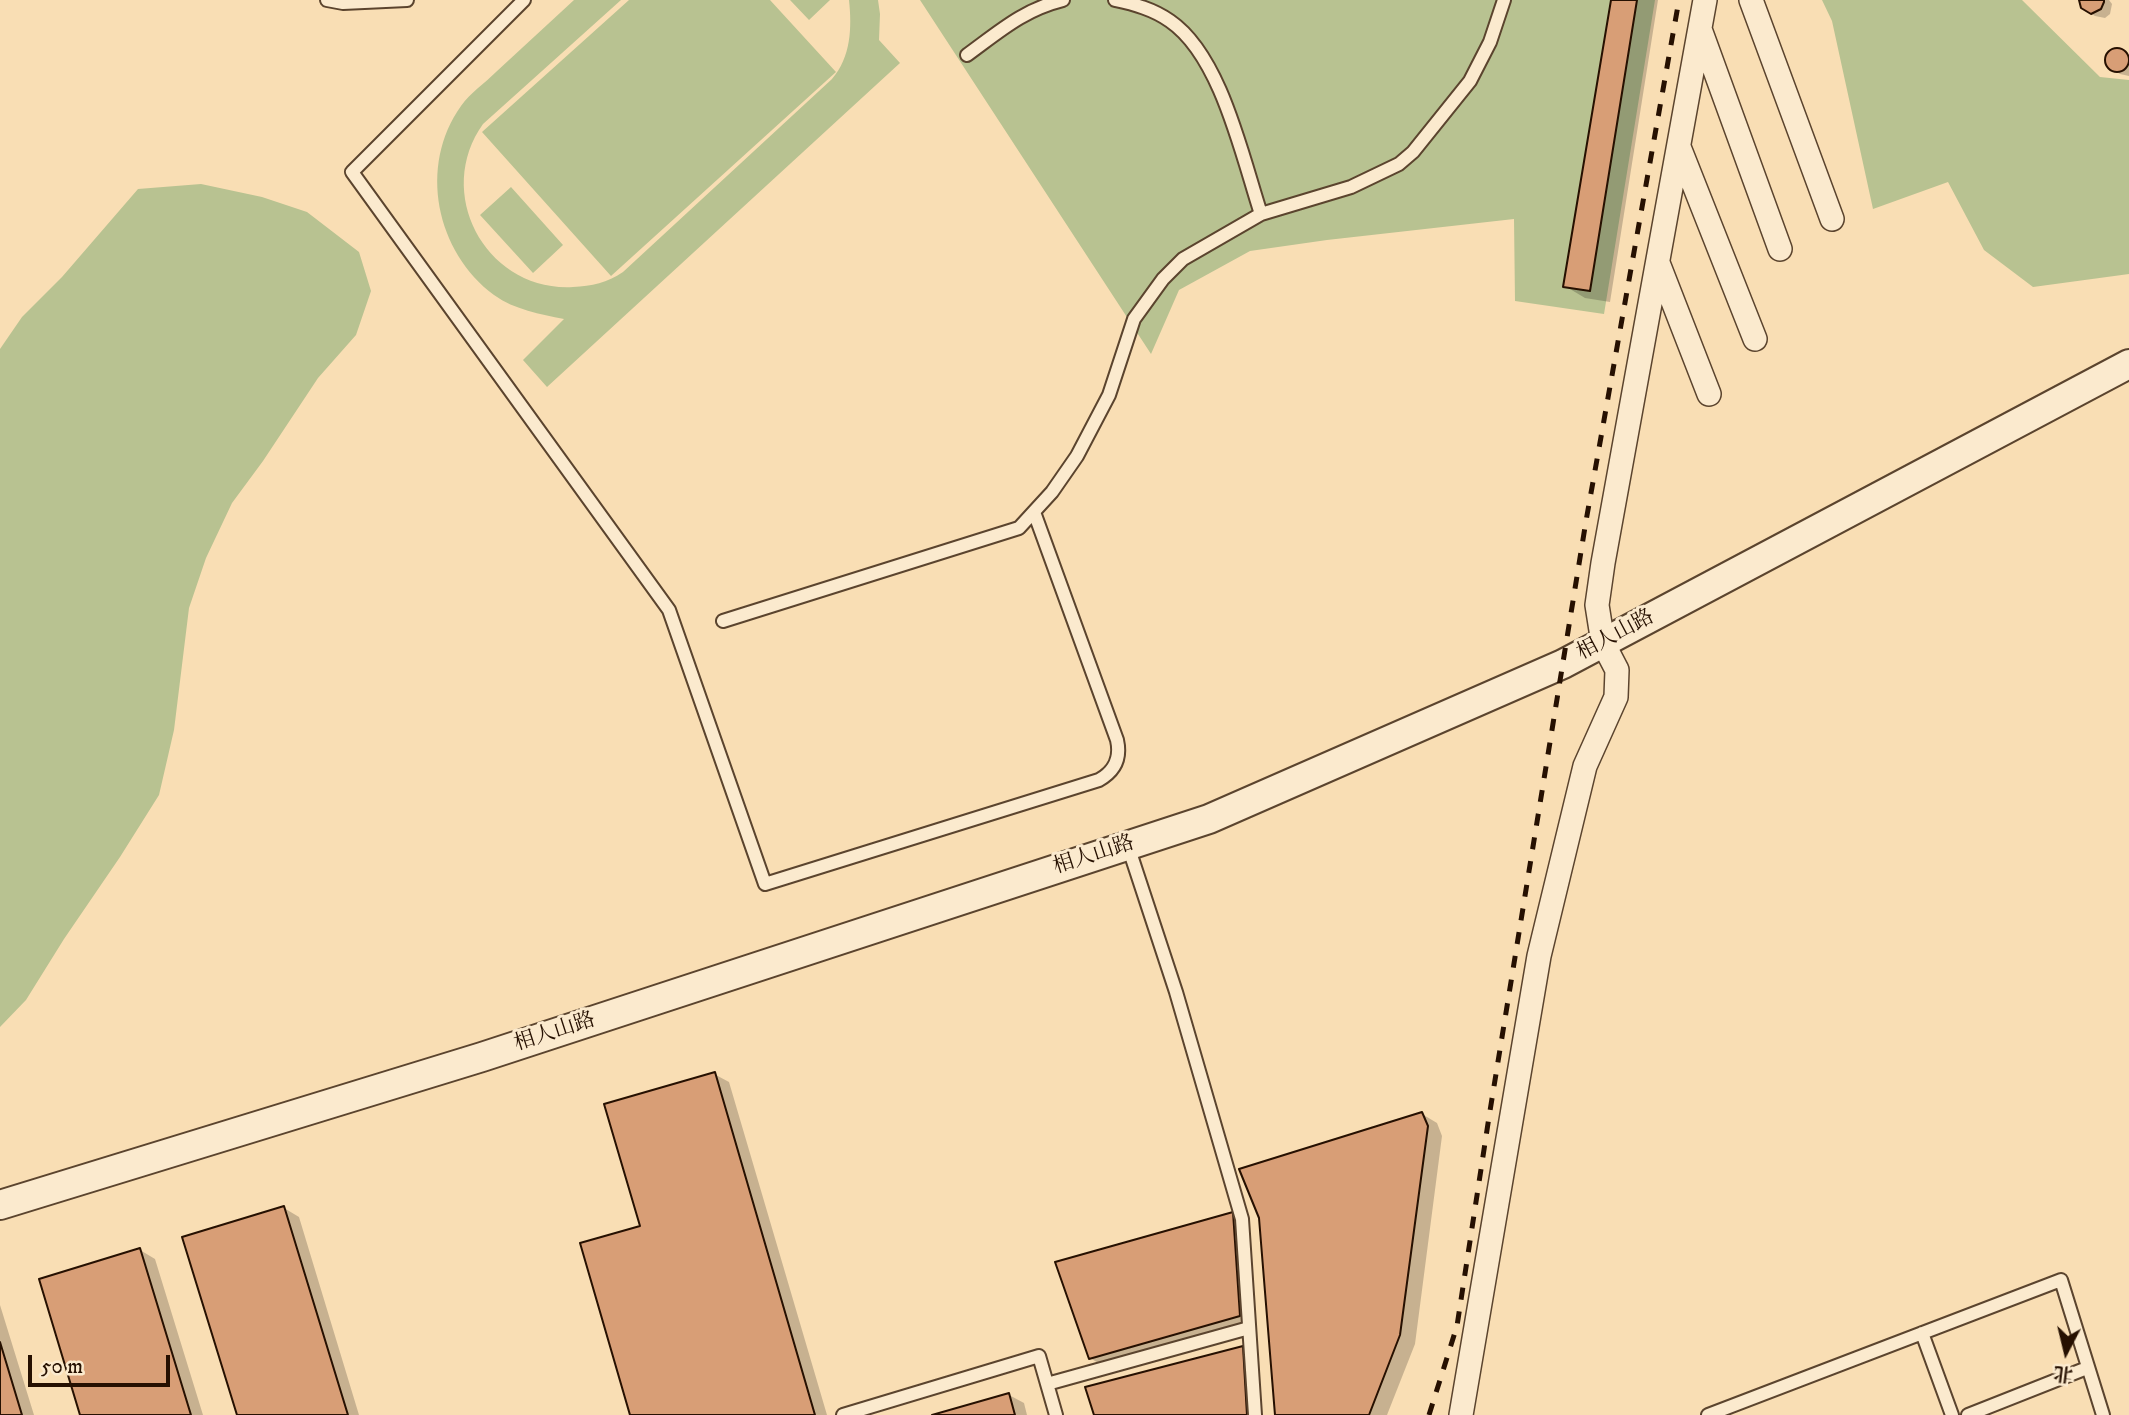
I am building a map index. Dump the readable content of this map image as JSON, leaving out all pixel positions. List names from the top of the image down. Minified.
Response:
{"streets":{"street":["相人山路"]},"scale_bar":"50 m","north":"bottom"}
